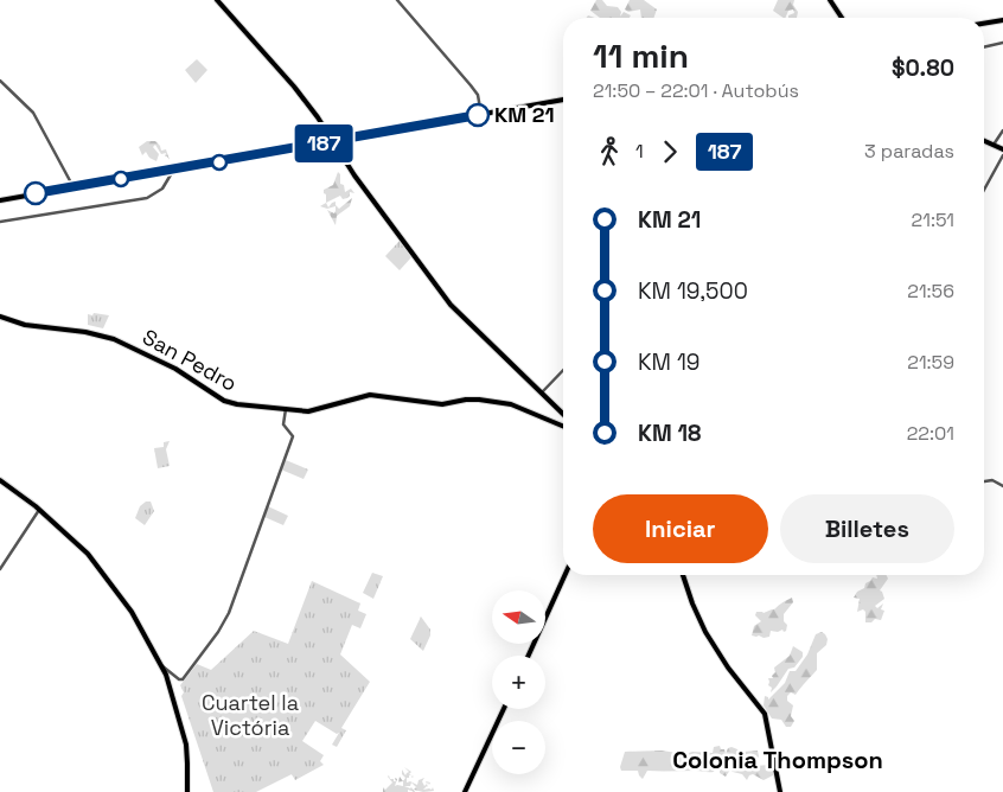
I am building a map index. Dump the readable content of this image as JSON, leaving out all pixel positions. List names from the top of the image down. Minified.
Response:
{"streets":{"main road":["San Pedro"]},"districts":["Colonia Thompson"],"parks":["Cuartel la Victória"],"places":["KM 21"],"lines":["bus line 187"],"north":"left","page":{"on_map":"187","heading":["11 min","21:50 – 22:01 · Autobús","$0.80"],"legs":["1","187","3 paradas"],"list":[{"name":"KM 21","value":"21:51"},{"name":"KM 19,500","value":"21:56"},{"name":"KM 19","value":"21:59"},{"name":"KM 18","value":"22:01"}],"buttons":["Iniciar","Billetes"],"map_buttons":["+","−"]}}
